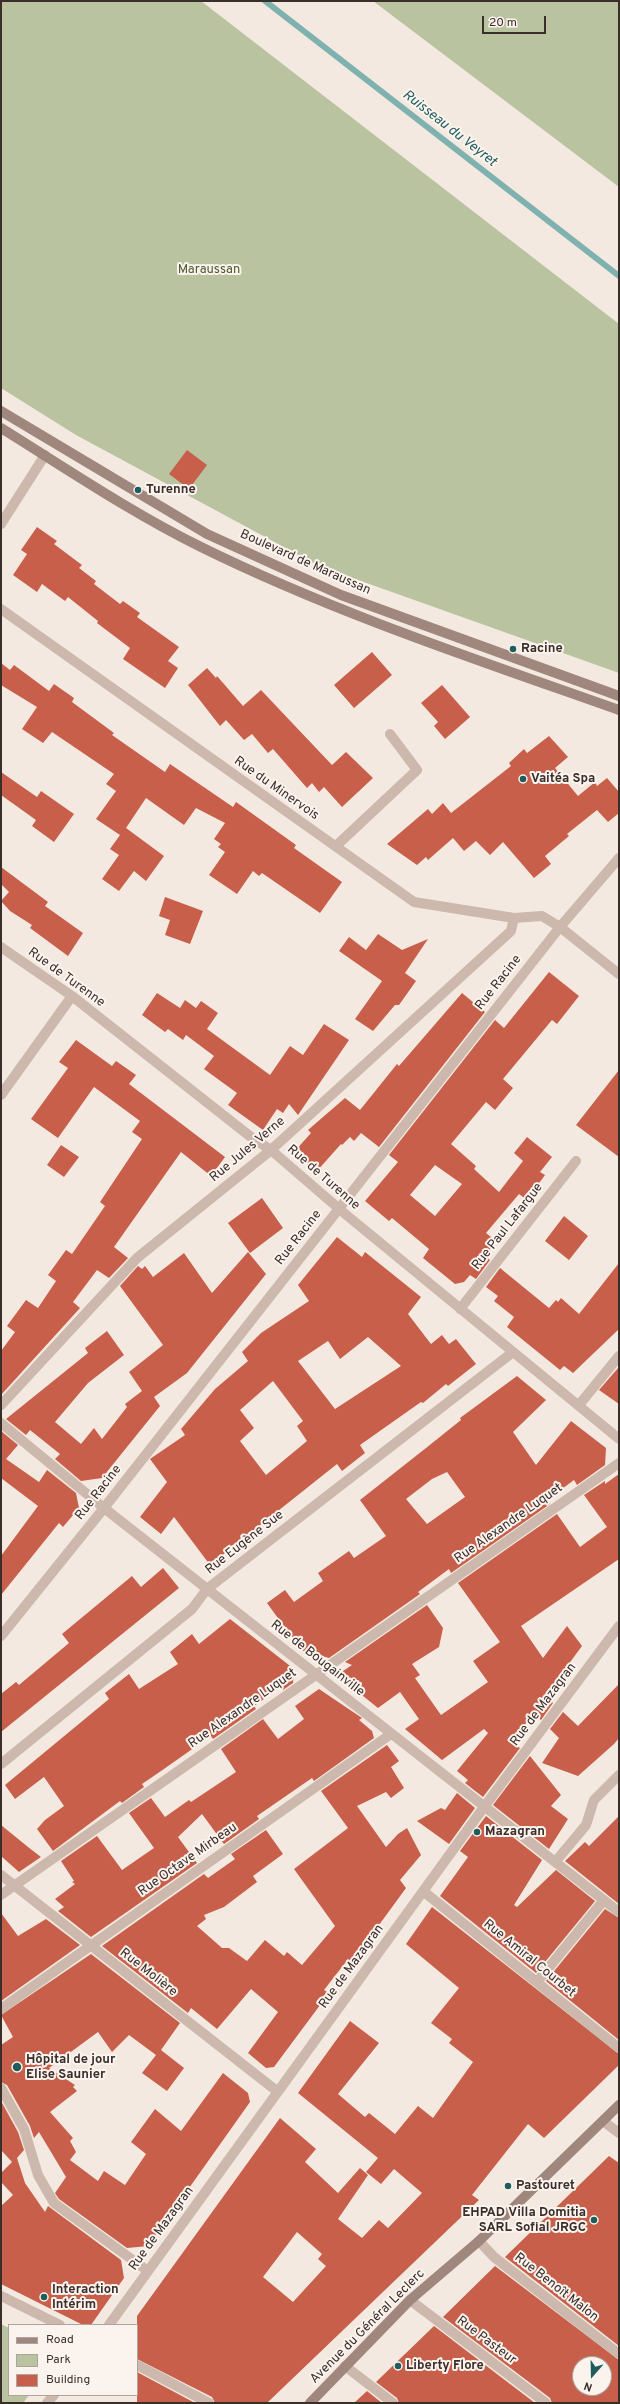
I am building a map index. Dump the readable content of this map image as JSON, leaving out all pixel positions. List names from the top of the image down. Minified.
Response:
{"streets":{"main road":["Boulevard de Maraussan","Avenue du Général Leclerc"],"street":["Rue du Minervois","Rue de Turenne","Rue Racine","Rue Jules Verne","Rue Paul Lafargue","Rue Alexandre Luquet","Rue Eugène Sue","Rue de Bougainville","Rue de Mazagran","Rue Octave Mirbeau","Rue Amiral Courbet","Rue Molière","Rue Benoît Malon","Rue Pasteur"]},"crossings":[["Rue du Minervois","Rue Racine"],["Rue du Minervois","Rue Jules Verne"],["Rue de Turenne","Rue Racine"],["Rue de Turenne","Rue Jules Verne"],["Rue de Turenne","Rue Paul Lafargue"],["Rue de Turenne","Rue Eugène Sue"],["Rue Racine","Rue de Bougainville"],["Rue Alexandre Luquet","Rue de Bougainville"],["Rue Alexandre Luquet","Rue Molière"],["Rue Eugène Sue","Rue de Bougainville"],["Rue de Bougainville","Rue de Mazagran"],["Rue de Bougainville","Rue Octave Mirbeau"],["Rue de Mazagran","Rue Amiral Courbet"],["Rue de Mazagran","Rue Molière"],["Rue Octave Mirbeau","Rue Molière"],["Rue Benoît Malon","Avenue du Général Leclerc"],["Avenue du Général Leclerc","Rue Pasteur"]],"water":["Ruisseau du Veyret"],"parks":["Maraussan"],"places":["Turenne","Racine","Vaitéa Spa","Mazagran","Hôpital de jour Elise Saunier","Pastouret","EHPAD Villa Domitia SARL Sofial JRGC","Interaction Intérim","Liberty Flore"],"legend":["Road","Park","Building"],"scale_bar":"20 m","north":"bottom"}
